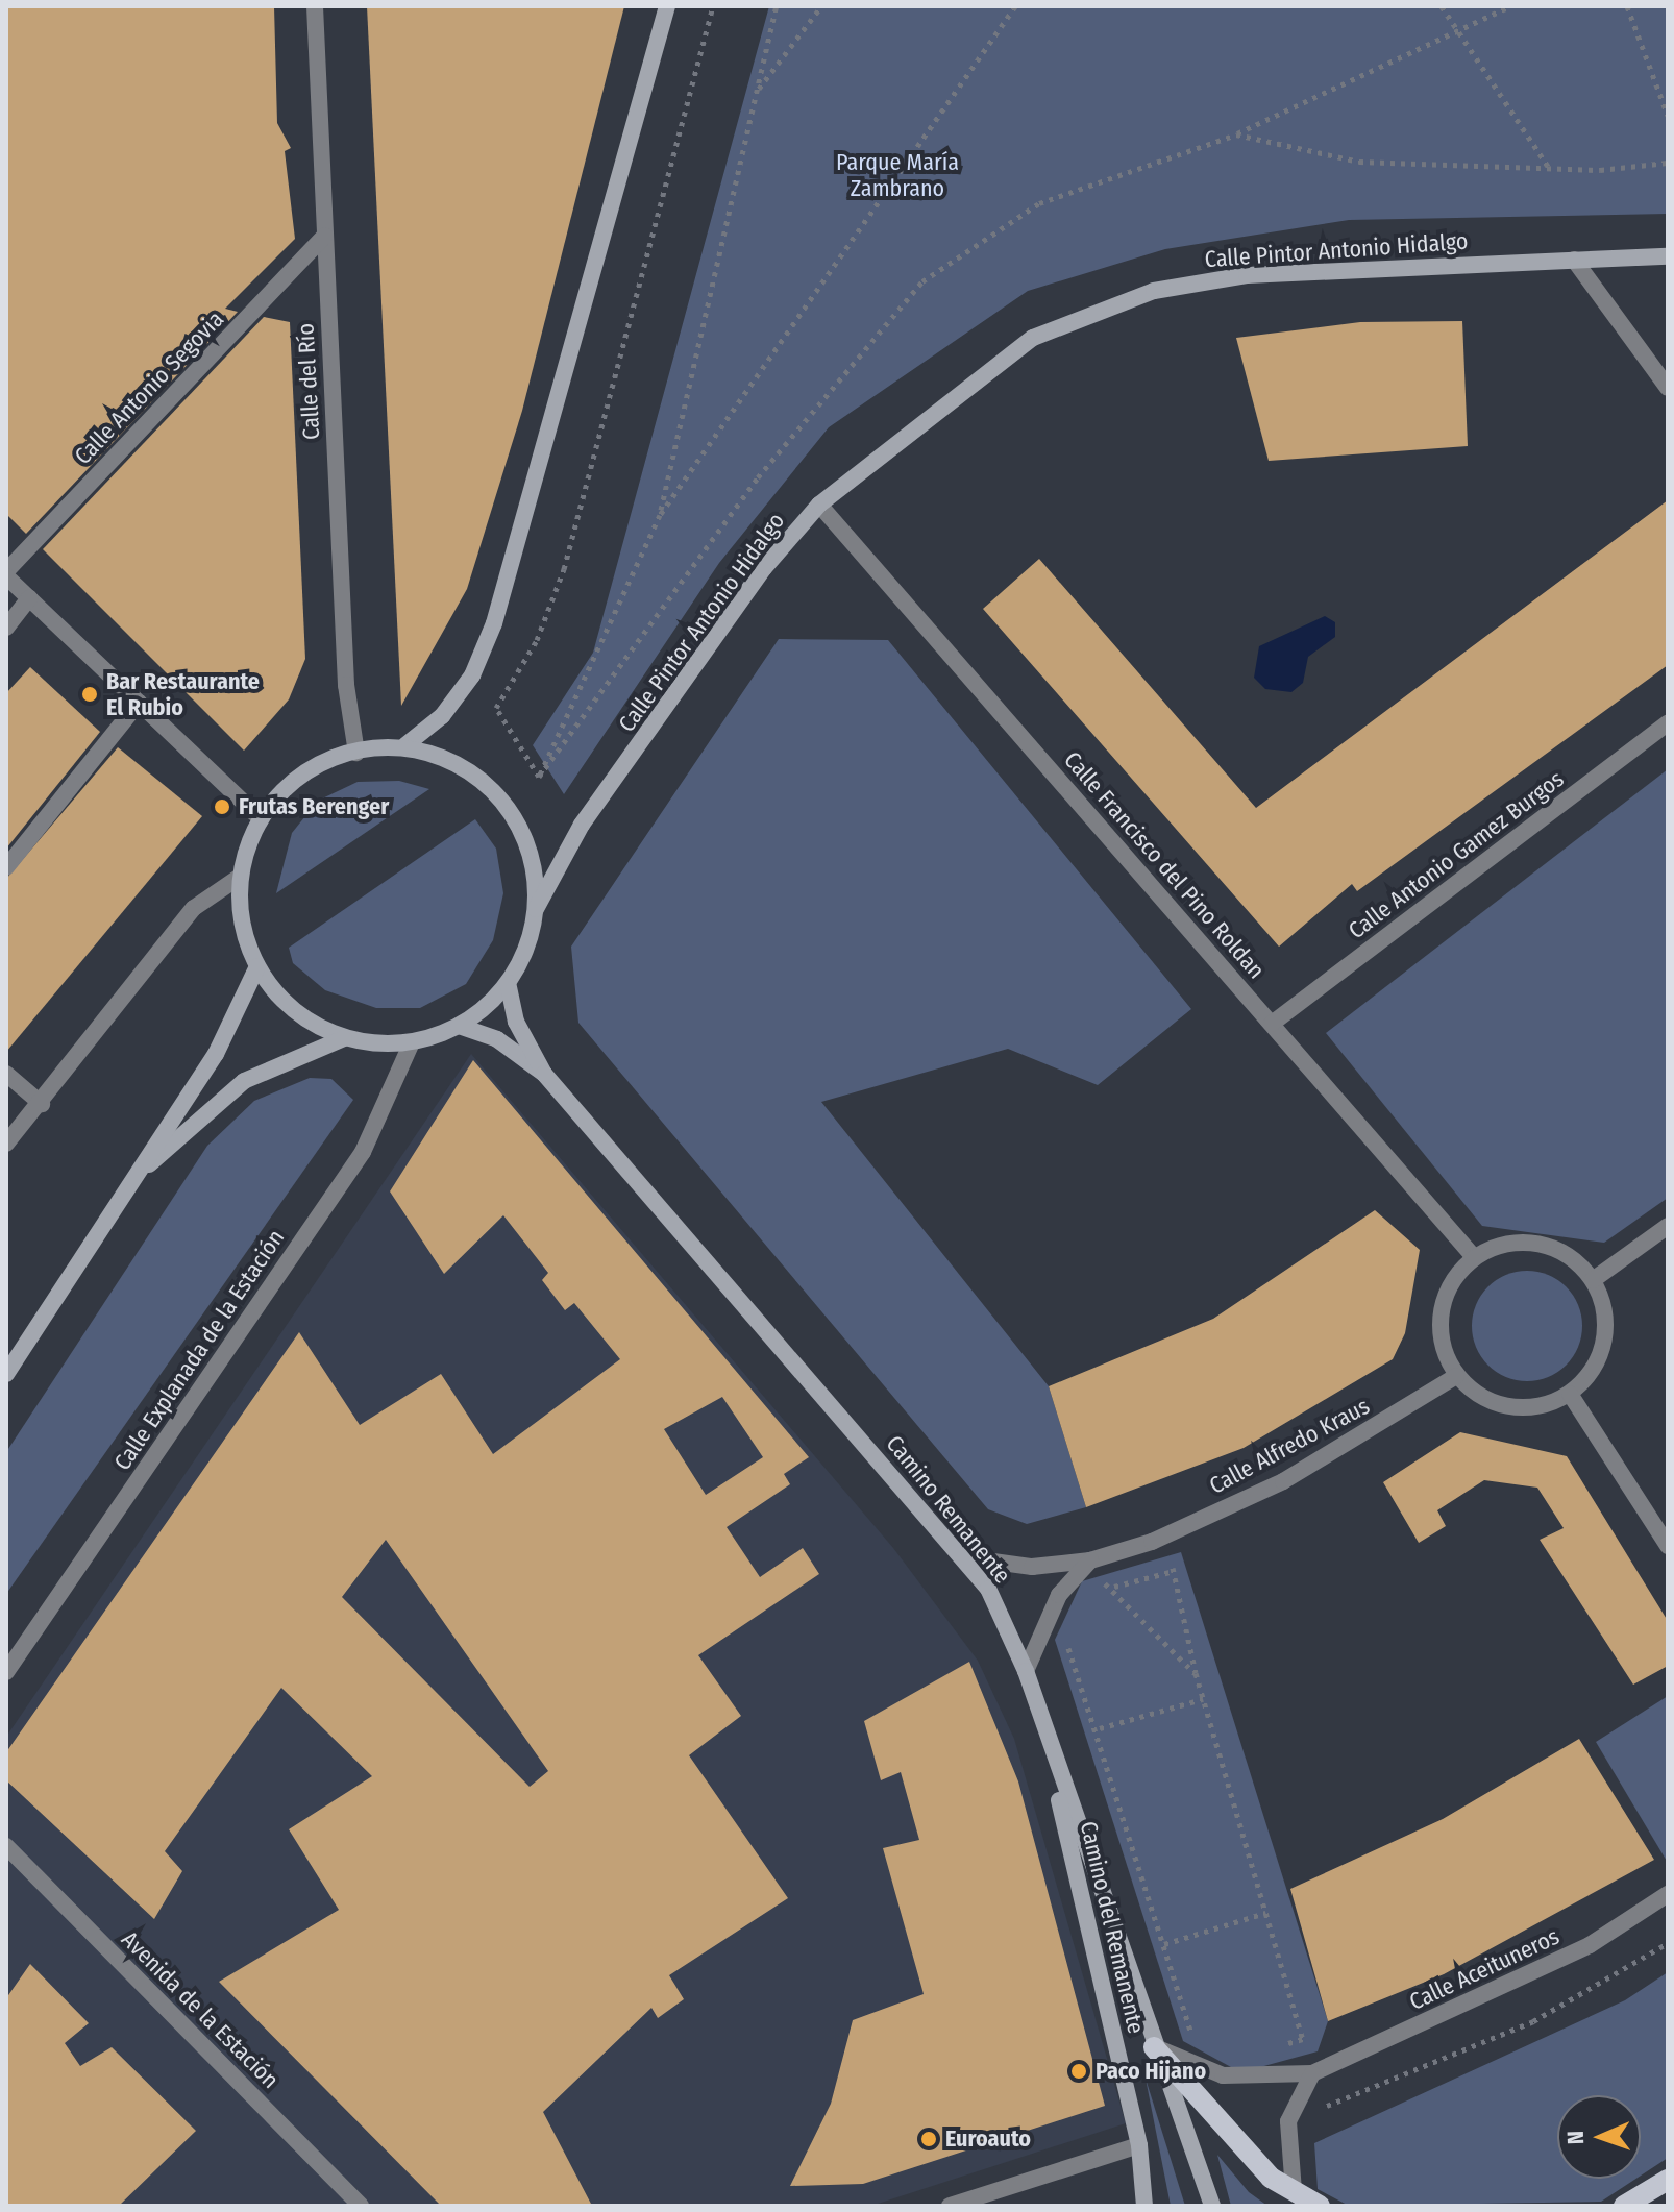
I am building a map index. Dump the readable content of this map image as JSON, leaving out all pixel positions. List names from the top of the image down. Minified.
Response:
{"streets":{"street":["Calle Pintor Antonio Hidalgo","Calle del Río","Calle Antonio Segovia","Calle Antonio Gamez Burgos","Calle Francisco del Pino Roldan","Calle Explanada de la Estación","Calle Alfredo Kraus","Camino Remanente","Camino del Remanente","Calle Aceituneros","Avenida de la Estación"]},"crossings":[["Calle Pintor Antonio Hidalgo","Calle del Río"],["Calle Pintor Antonio Hidalgo","Calle Francisco del Pino Roldan"],["Calle Pintor Antonio Hidalgo","Calle Explanada de la Estación"],["Calle Pintor Antonio Hidalgo","Camino Remanente"],["Calle del Río","Calle Antonio Segovia"],["Calle del Río","Calle Explanada de la Estación"],["Calle del Río","Camino Remanente"],["Calle Antonio Gamez Burgos","Calle Francisco del Pino Roldan"],["Calle Francisco del Pino Roldan","Calle Alfredo Kraus"],["Calle Explanada de la Estación","Camino Remanente"],["Calle Alfredo Kraus","Camino Remanente"],["Camino Remanente","Camino del Remanente"],["Camino Remanente","Calle Aceituneros"]],"parks":["Parque María Zambrano"],"places":["Bar Restaurante El Rubio","Frutas Berenger","Paco Hijano","Euroauto"],"north":"left"}
